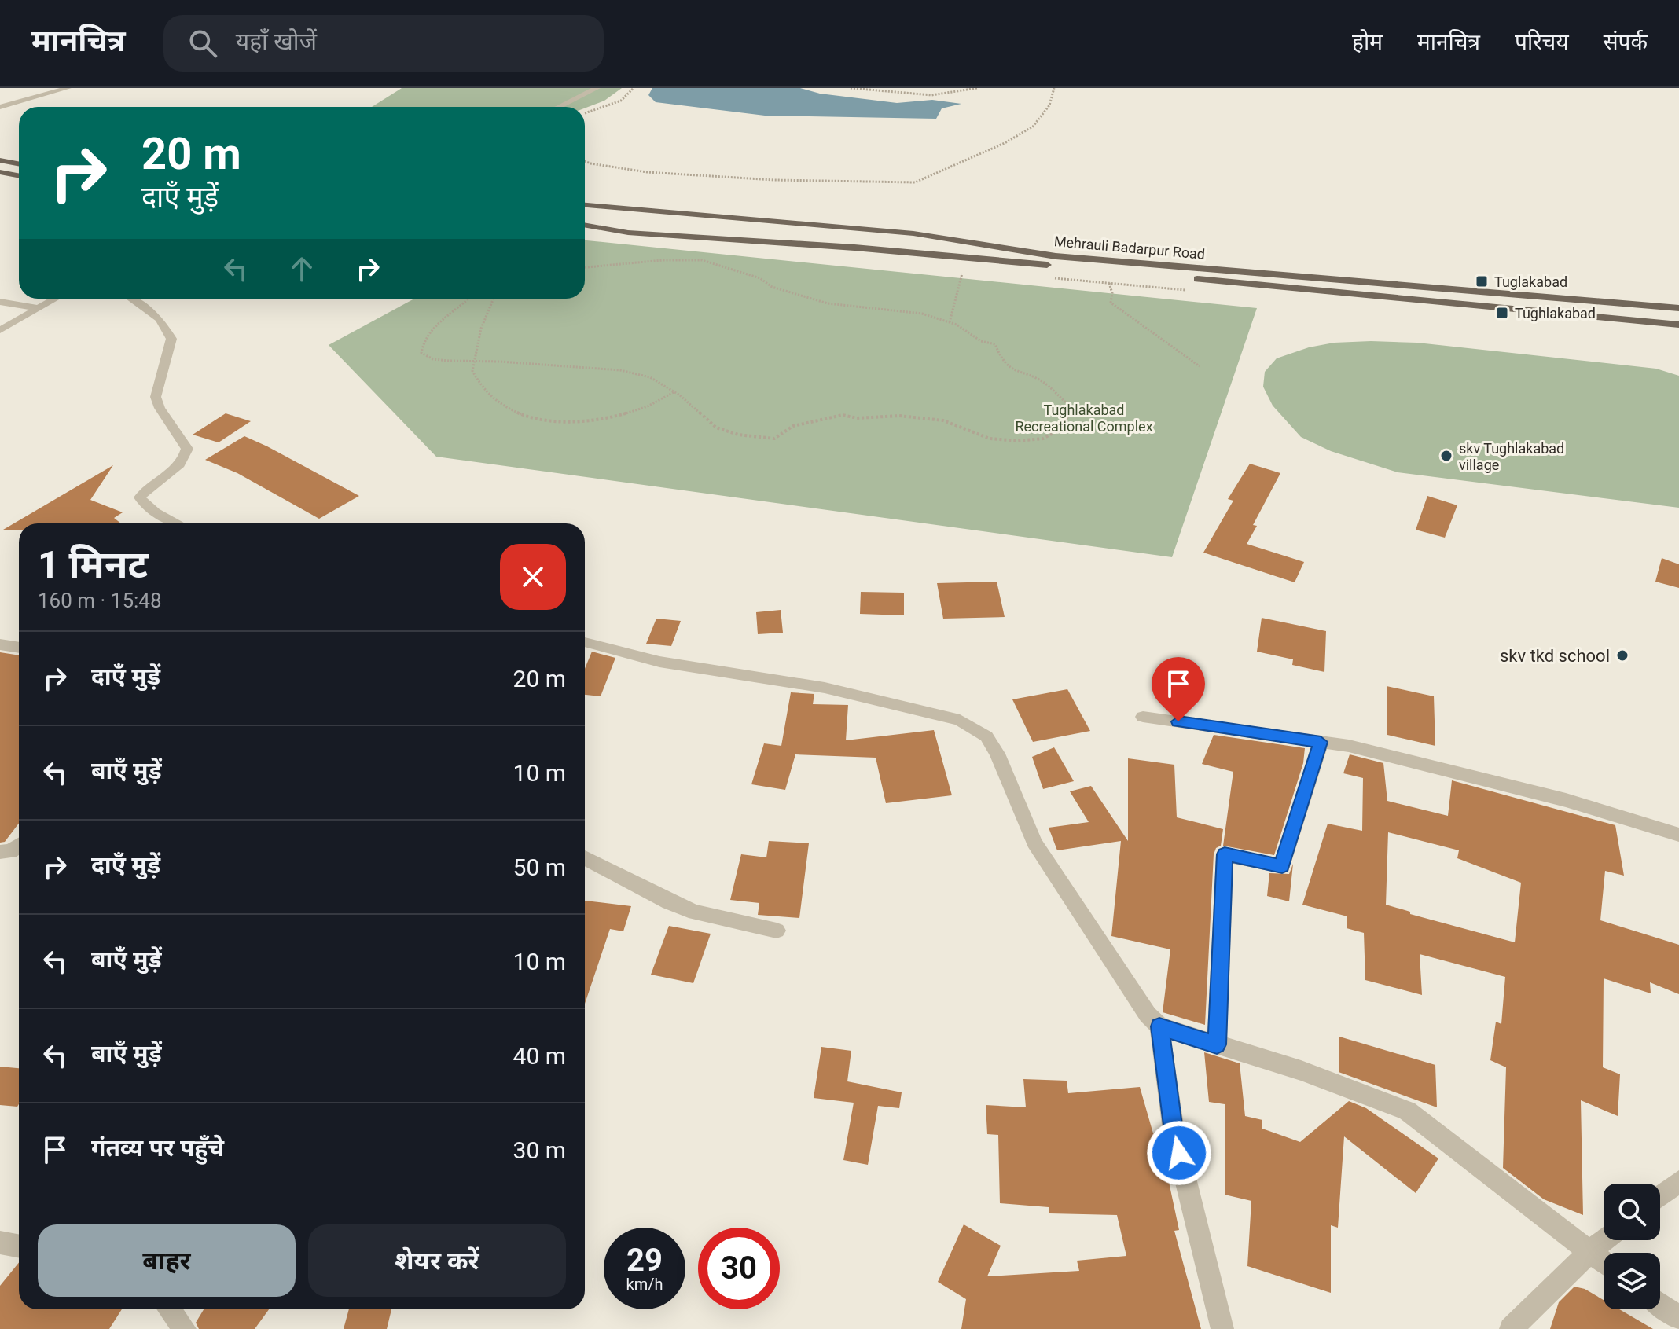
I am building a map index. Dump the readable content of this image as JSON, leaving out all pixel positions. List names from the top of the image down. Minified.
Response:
{"streets":{"main road":["Mehrauli Badarpur Road"]},"parks":["Tughlakabad Recreational Complex"],"places":{"transit":["Tuglakabad","Tughlakabad"],"other":["skv Tughlakabad village","skv tkd school"]},"page":{"header":"मानचित्र","search":"यहाँ खोजें","nav":["होम","मानचित्र","परिचय","संपर्क"],"turn":["20 m","दाएँ मुड़ें"],"heading":["1 मिनट","160 m · 15:48"],"list":[{"name":"दाएँ मुड़ें","value":"20 m"},{"name":"बाएँ मुड़ें","value":"10 m"},{"name":"दाएँ मुड़ें","value":"50 m"},{"name":"बाएँ मुड़ें","value":"10 m"},{"name":"बाएँ मुड़ें","value":"40 m"},{"name":"गंतव्य पर पहुँचे","value":"30 m"}],"buttons":["बाहर","शेयर करें"],"speed":"29 km/h","limit":"30"}}
